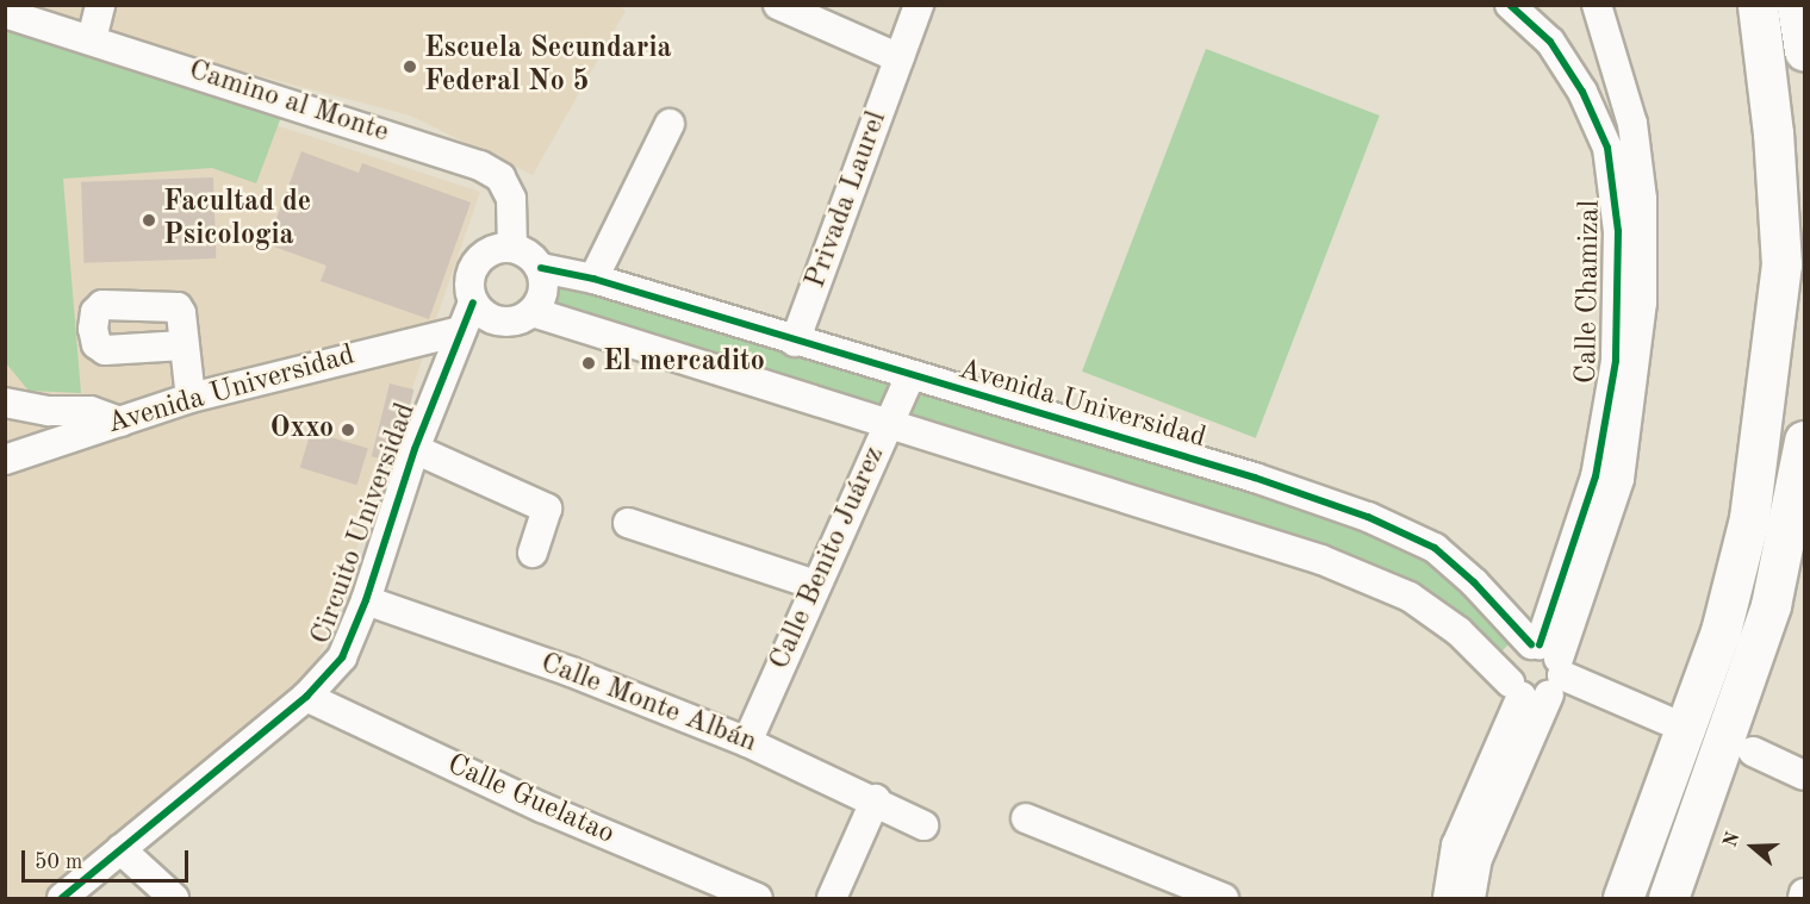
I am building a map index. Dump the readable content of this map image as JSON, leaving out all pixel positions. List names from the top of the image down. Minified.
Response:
{"streets":{"street":["Camino al Monte","Privada Laurel","Calle Chamizal","Avenida Universidad","Circuito Universidad","Calle Benito Juárez","Calle Monte Albán","Calle Guelatao"]},"crossings":[["Camino al Monte","Avenida Universidad"],["Camino al Monte","Circuito Universidad"],["Privada Laurel","Avenida Universidad"],["Calle Chamizal","Avenida Universidad"],["Avenida Universidad","Circuito Universidad"],["Avenida Universidad","Calle Benito Juárez"],["Circuito Universidad","Calle Monte Albán"],["Circuito Universidad","Calle Guelatao"],["Calle Benito Juárez","Calle Monte Albán"]],"places":["Escuela Secundaria Federal No 5","Facultad de Psicologia","El mercadito","Oxxo"],"scale_bar":"50 m","north":"left"}
